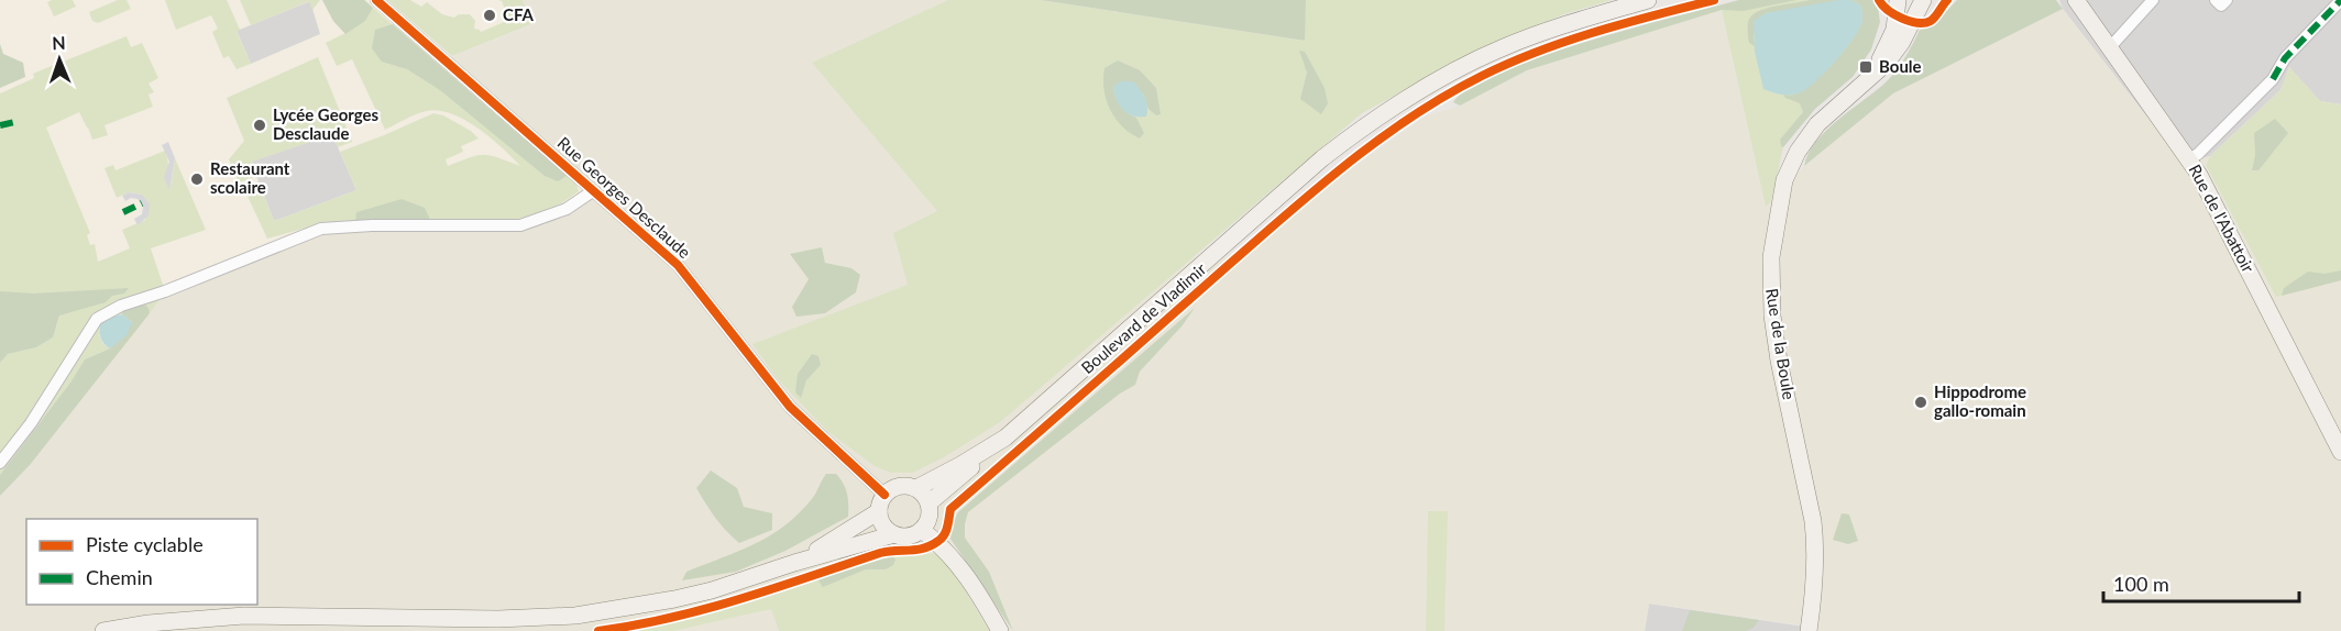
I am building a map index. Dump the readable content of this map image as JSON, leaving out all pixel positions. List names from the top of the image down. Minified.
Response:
{"streets":{"main road":["Rue de l'Abattoir","Boulevard de Vladimir","Rue de la Boule"],"street":["Rue Georges Desclaude"]},"crossings":[["Rue Georges Desclaude","Boulevard de Vladimir"]],"places":{"other":["CFA","Lycée Georges Desclaude","Restaurant scolaire","Hippodrome gallo-romain"],"transit":["Boule"]},"legend":["Piste cyclable","Chemin"],"scale_bar":"100 m","north":"top"}
